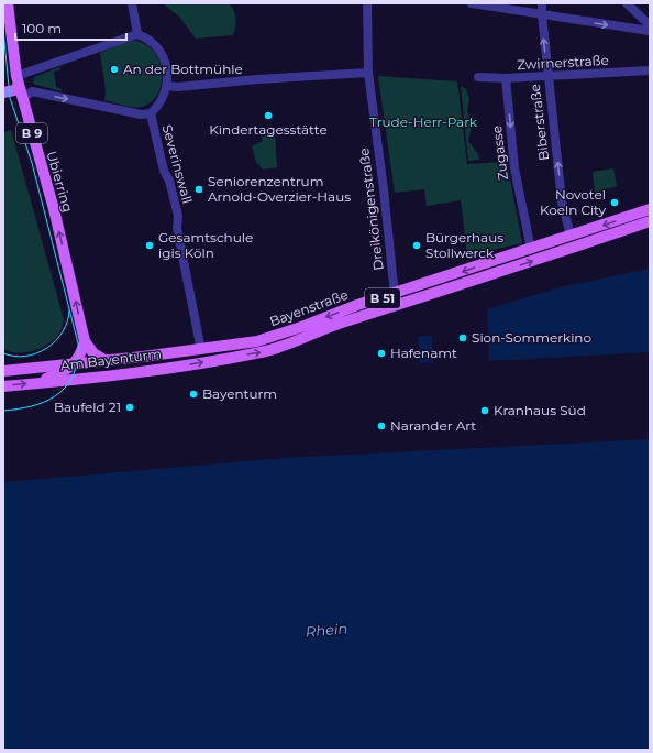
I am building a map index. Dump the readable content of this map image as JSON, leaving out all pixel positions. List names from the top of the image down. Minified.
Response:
{"streets":{"main road":["B 9","Ubierring","B 51","Bayenstraße","Am Bayenturm"],"street":["Zwirnerstraße","Biberstraße","Zugasse","Severinswall","Dreikönigenstraße"]},"crossings":[["Zwirnerstraße","Biberstraße"],["Zwirnerstraße","Zugasse"],["Biberstraße","Bayenstraße"],["Zugasse","Bayenstraße"],["Severinswall","Bayenstraße"],["Severinswall","Am Bayenturm"],["Dreikönigenstraße","Bayenstraße"],["Bayenstraße","Am Bayenturm"]],"one_way":["Biberstraße","Zugasse","Ubierring"],"water":["Rhein"],"parks":["Trude-Herr-Park"],"places":["An der Bottmühle","Kindertagesstätte","Seniorenzentrum Arnold-Overzier-Haus","Novotel Koeln City","Gesamtschule igis Köln","Bürgerhaus Stollwerck","Sion-Sommerkino","Hafenamt","Bayenturm","Baufeld 21","Kranhaus Süd","Narander Art"],"scale_bar":"100 m"}
